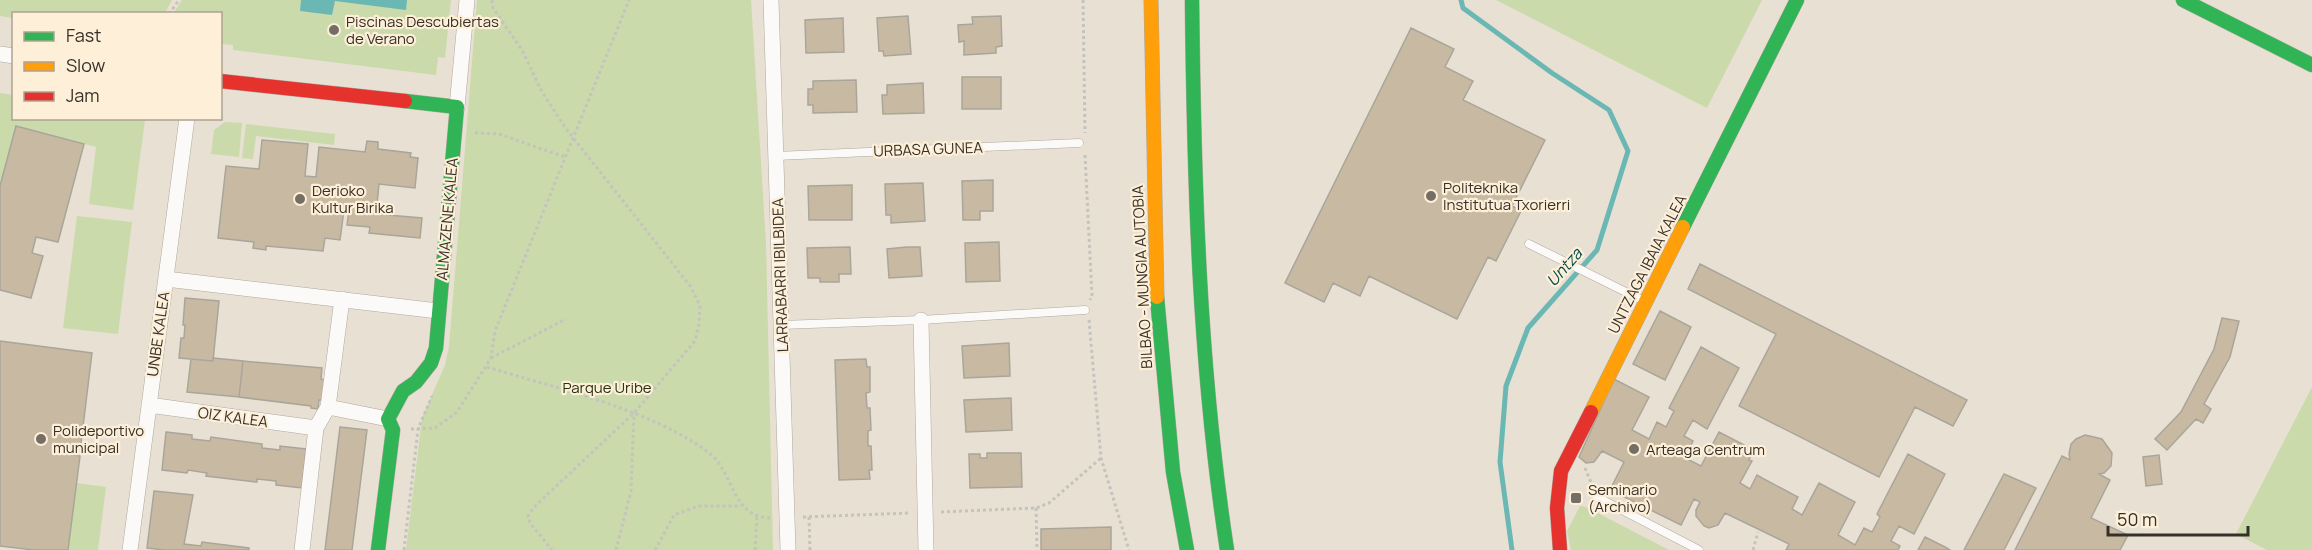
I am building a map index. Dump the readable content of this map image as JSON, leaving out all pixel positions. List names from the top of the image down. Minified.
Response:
{"streets":{"main road":["ALMAZENE KALEA","UNTZAGA IBAIA KALEA","BILBAO - MUNGIA AUTOBIA"],"street":["LARRABARRI IBILBIDEA","UNBE KALEA","OIZ KALEA"],"lane":["URBASA GUNEA"]},"crossings":[["URBASA GUNEA","LARRABARRI IBILBIDEA"],["UNBE KALEA","OIZ KALEA"]],"water":["Untza"],"parks":["Parque Uribe"],"places":{"other":["Piscinas Descubiertas de Verano","Politeknika Institutua Txorierri","Derioko Kultur Birika","Polideportivo municipal","Arteaga Centrum"],"transit":["Seminario (Archivo)"]},"legend":["Fast","Slow","Jam"],"scale_bar":"50 m"}
